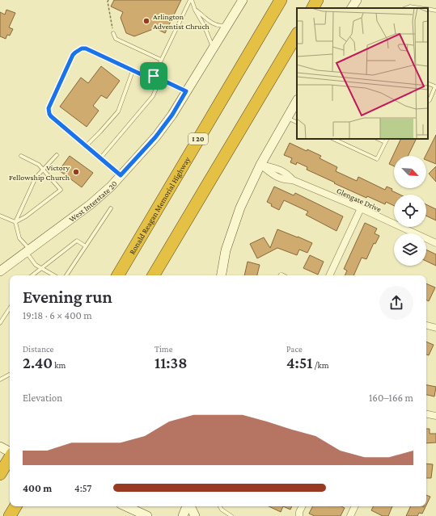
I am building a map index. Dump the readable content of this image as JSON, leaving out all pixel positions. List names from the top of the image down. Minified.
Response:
{"streets":{"highway":["I 20","Ronald Reagan Memorial Highway"],"main road":["West Interstate 20"],"street":["Glengate Drive"]},"places":["Arlington Adventist Chruch","Victory Fellowship Church"],"north":"bottom right","page":{"heading":["Evening run","19:18 · 6 × 400 m"],"stats":[["Distance","2.40 km"],["Time","11:38"],["Pace","4:51 /km"]],"chart":["Elevation","160–166 m"],"list":[{"name":"400 m","note":"4:57"}]}}
